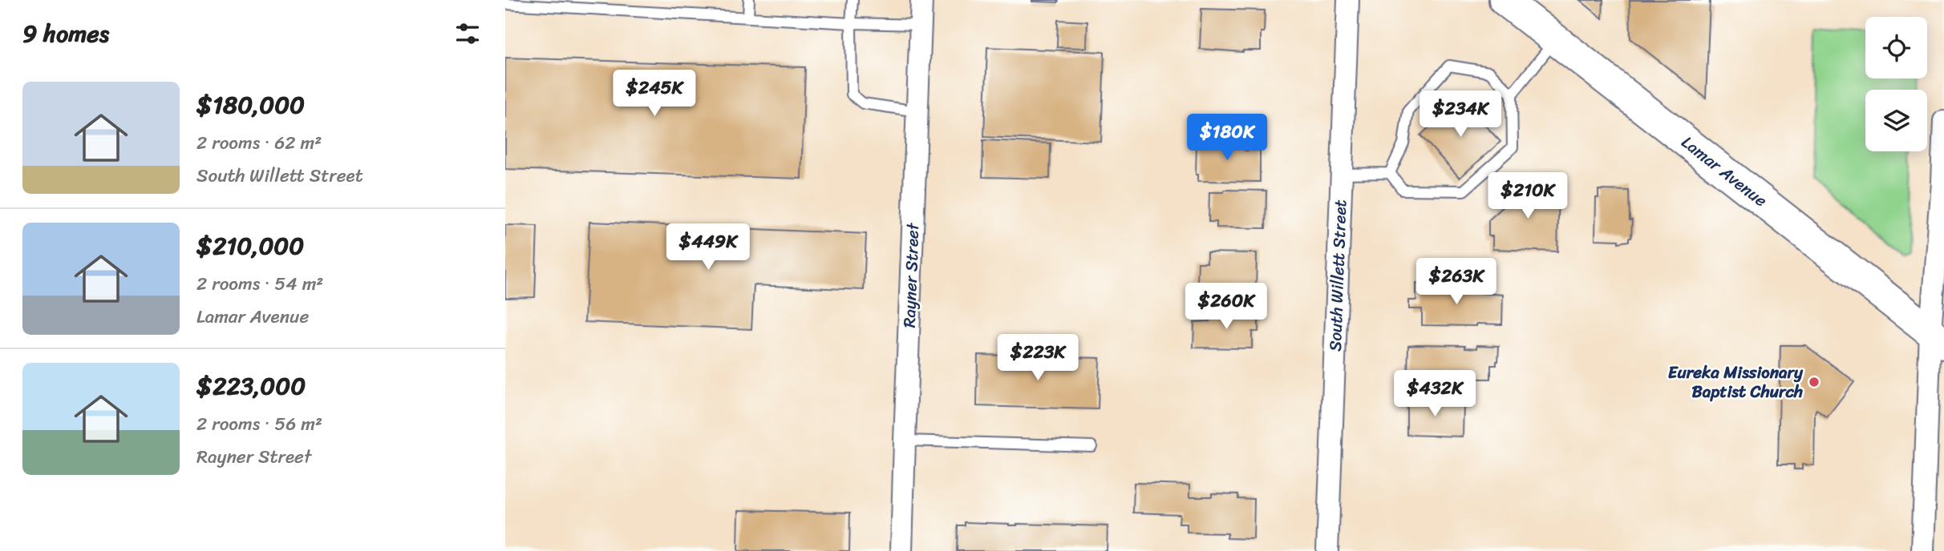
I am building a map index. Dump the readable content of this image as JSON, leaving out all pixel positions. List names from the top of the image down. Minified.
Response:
{"streets":{"main road":["Lamar Avenue"],"street":["Rayner Street","South Willett Street"]},"places":["Eureka Missionary Baptist Church"],"page":{"heading":"9 homes","list":[{"name":"$180,000","note":"2 rooms · 62 m² · South Willett Street"},{"name":"$210,000","note":"2 rooms · 54 m² · Lamar Avenue"},{"name":"$223,000","note":"2 rooms · 56 m² · Rayner Street"}],"price":["$245K","$234K","$180K","$210K","$449K","$263K","$260K","$223K","$432K"]}}
